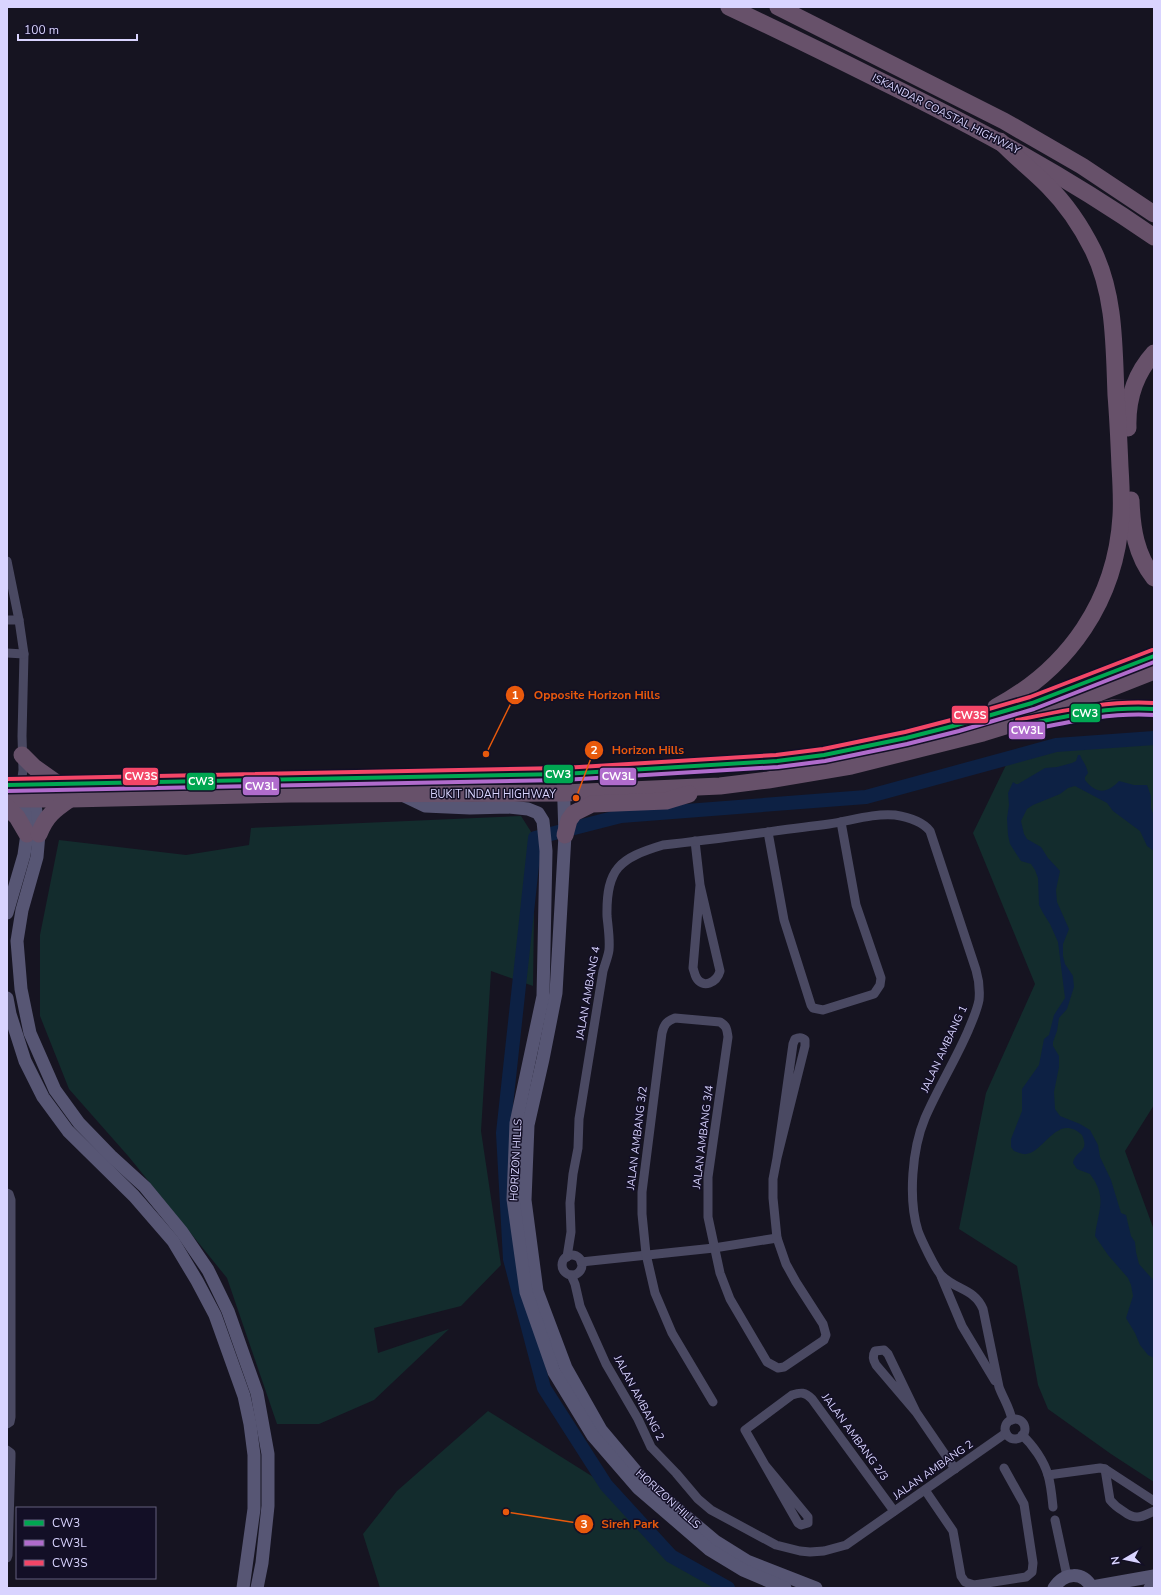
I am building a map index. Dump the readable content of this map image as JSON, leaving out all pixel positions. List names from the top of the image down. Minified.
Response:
{"streets":{"highway":["ISKANDAR COASTAL HIGHWAY","BUKIT INDAH HIGHWAY"],"street":["JALAN AMBANG 4","JALAN AMBANG 1","JALAN AMBANG 3/4","JALAN AMBANG 3/2","HORIZON HILLS","JALAN AMBANG 2","JALAN AMBANG 2/3"]},"crossings":[["BUKIT INDAH HIGHWAY","HORIZON HILLS"],["JALAN AMBANG 4","JALAN AMBANG 1"],["JALAN AMBANG 4","JALAN AMBANG 2"],["JALAN AMBANG 1","JALAN AMBANG 2"],["JALAN AMBANG 3/4","JALAN AMBANG 3/2"],["JALAN AMBANG 2","JALAN AMBANG 2/3"]],"places":["Opposite Horizon Hills","Horizon Hills","Sireh Park"],"lines":["transit line CW3S","transit line CW3","transit line CW3L"],"legend":["CW3","CW3L","CW3S"],"scale_bar":"100 m","north":"left"}
